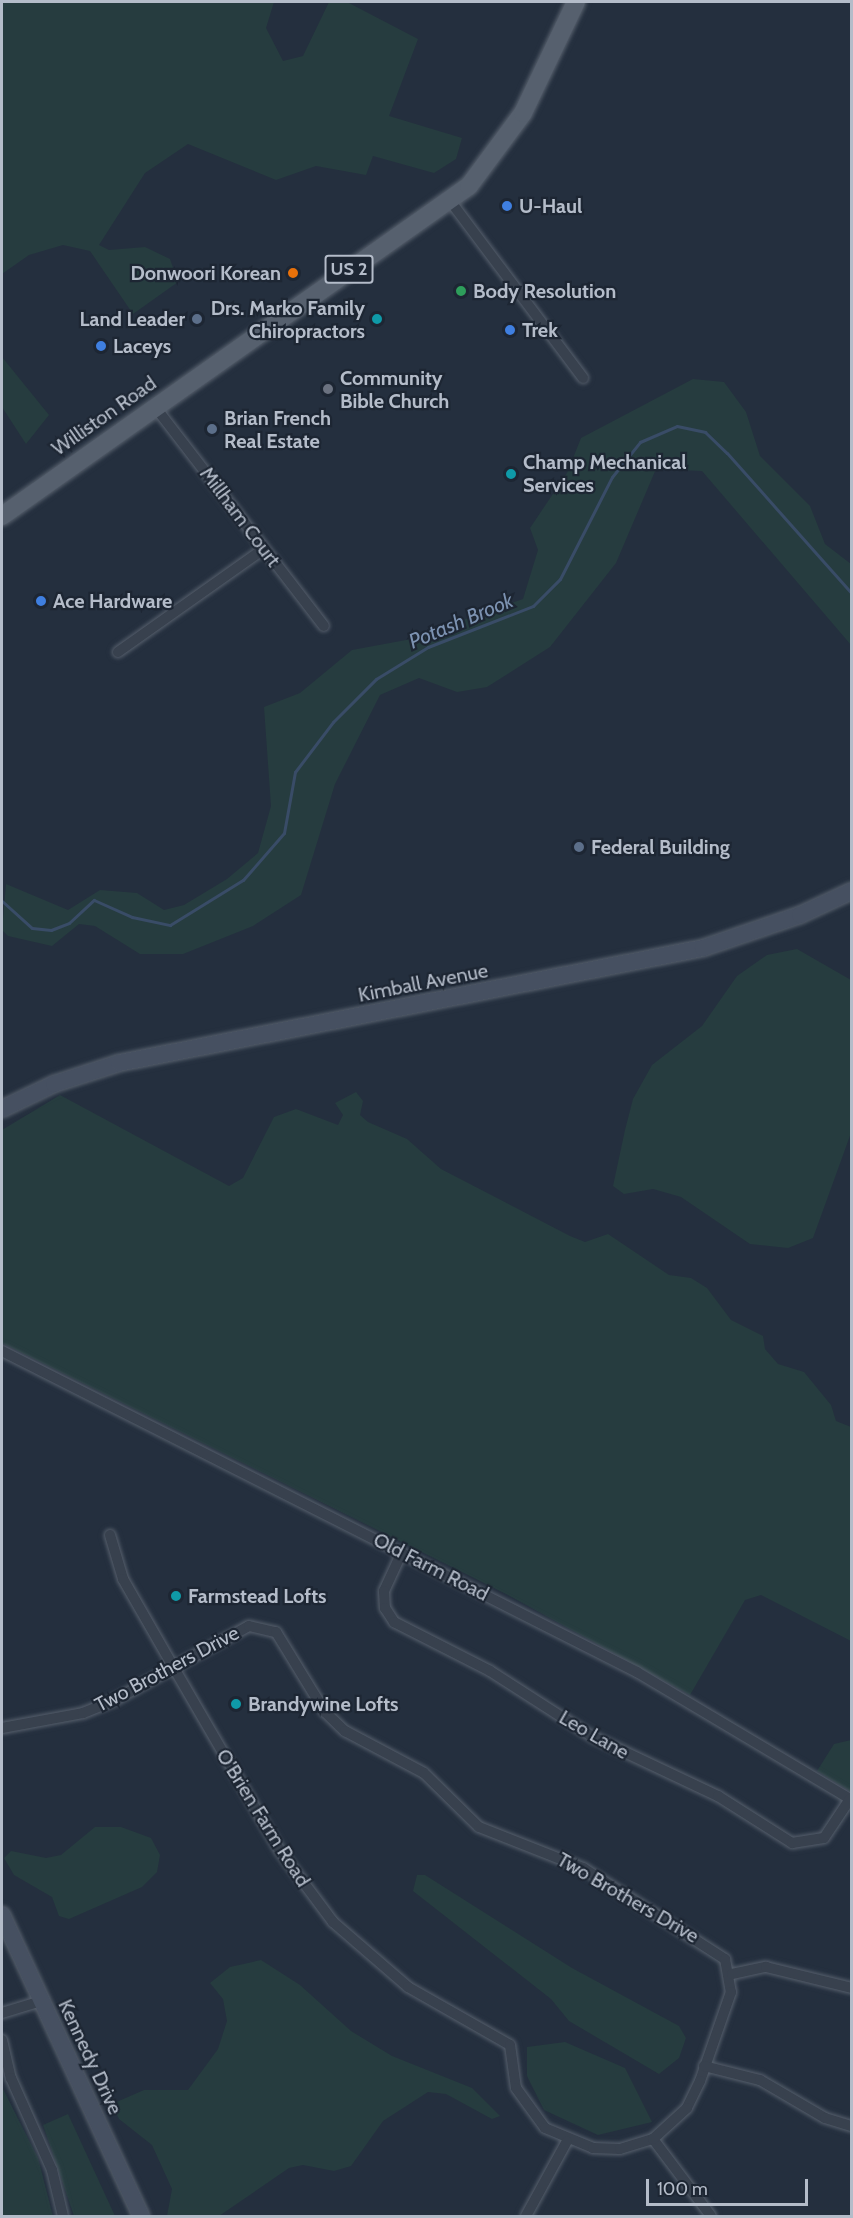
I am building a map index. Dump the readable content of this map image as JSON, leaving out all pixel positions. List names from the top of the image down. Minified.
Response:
{"streets":{"main road":["US 2","Williston Road","Kimball Avenue","Kennedy Drive"],"street":["Millham Court","Old Farm Road","Two Brothers Drive","Leo Lane","O'Brien Farm Road"]},"crossings":[["Williston Road","Millham Court"],["Old Farm Road","Leo Lane"],["Two Brothers Drive","O'Brien Farm Road"]],"water":["Potash Brook"],"places":["U-Haul","Donwoori Korean","Body Resolution","Land Leader","Drs. Marko Family Chiropractors","Trek","Laceys","Community Bible Church","Brian French Real Estate","Champ Mechanical Services","Ace Hardware","Federal Building","Farmstead Lofts","Brandywine Lofts"],"scale_bar":"100 m"}
